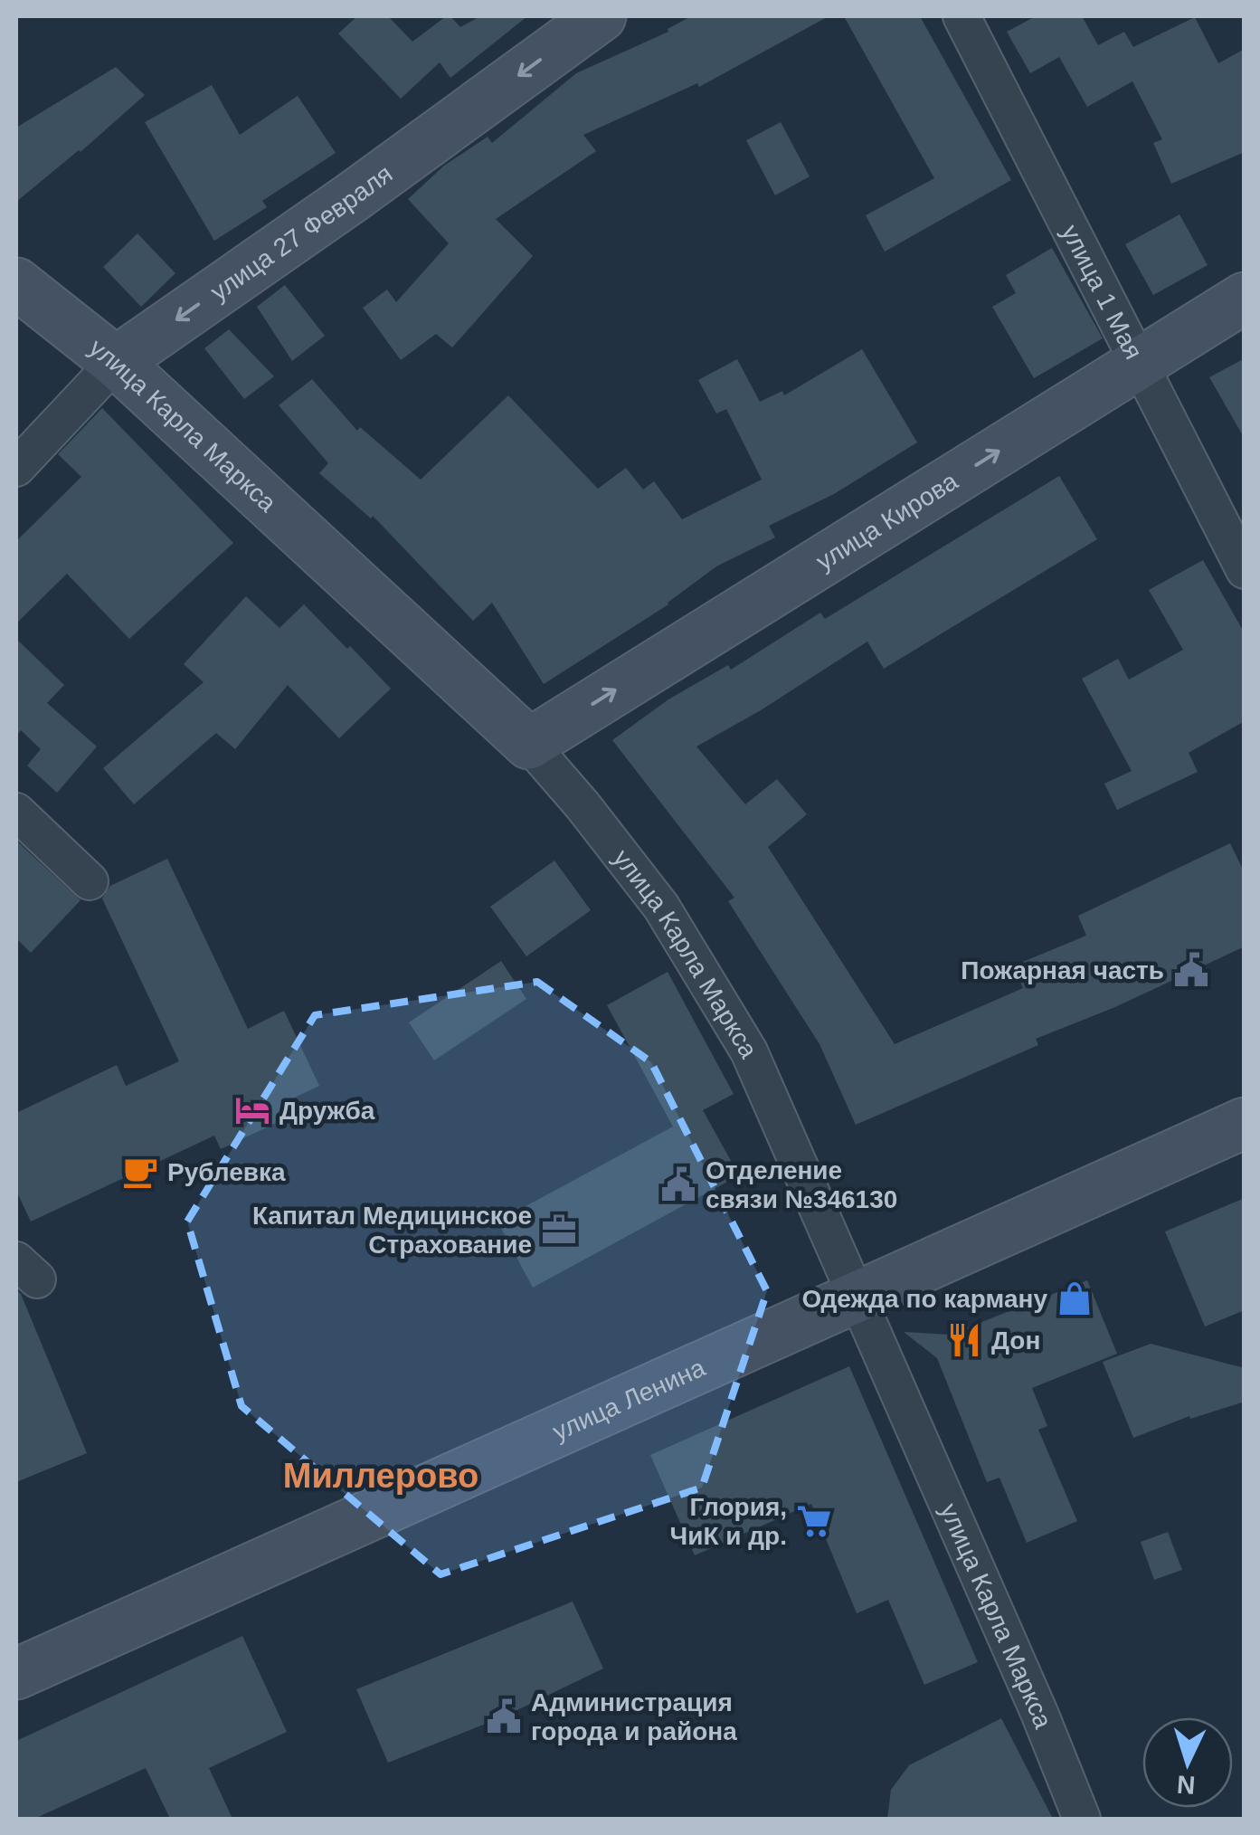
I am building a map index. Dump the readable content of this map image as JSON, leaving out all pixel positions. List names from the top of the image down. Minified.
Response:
{"streets":{"street":["улица 27 Февраля","улица 1 Мая","улица Карла Маркса","улица Кирова","улица Ленина"]},"crossings":[["улица 27 Февраля","улица Карла Маркса"],["улица 1 Мая","улица Кирова"],["улица Карла Маркса","улица Кирова"],["улица Карла Маркса","улица Ленина"]],"one_way":["улица 27 Февраля","улица Кирова"],"districts":["Миллерово"],"places":{"public building":["Пожарная часть","Отделение связи №346130","Администрация города и района"],"hotel":["Дружба"],"cafe":["Рублевка"],"office":["Капитал Медицинское Страхование"],"shop":["Одежда по карману"],"restaurant":["Дон"],"supermarket":["Глория, ЧиК и др."]},"north":"bottom"}
